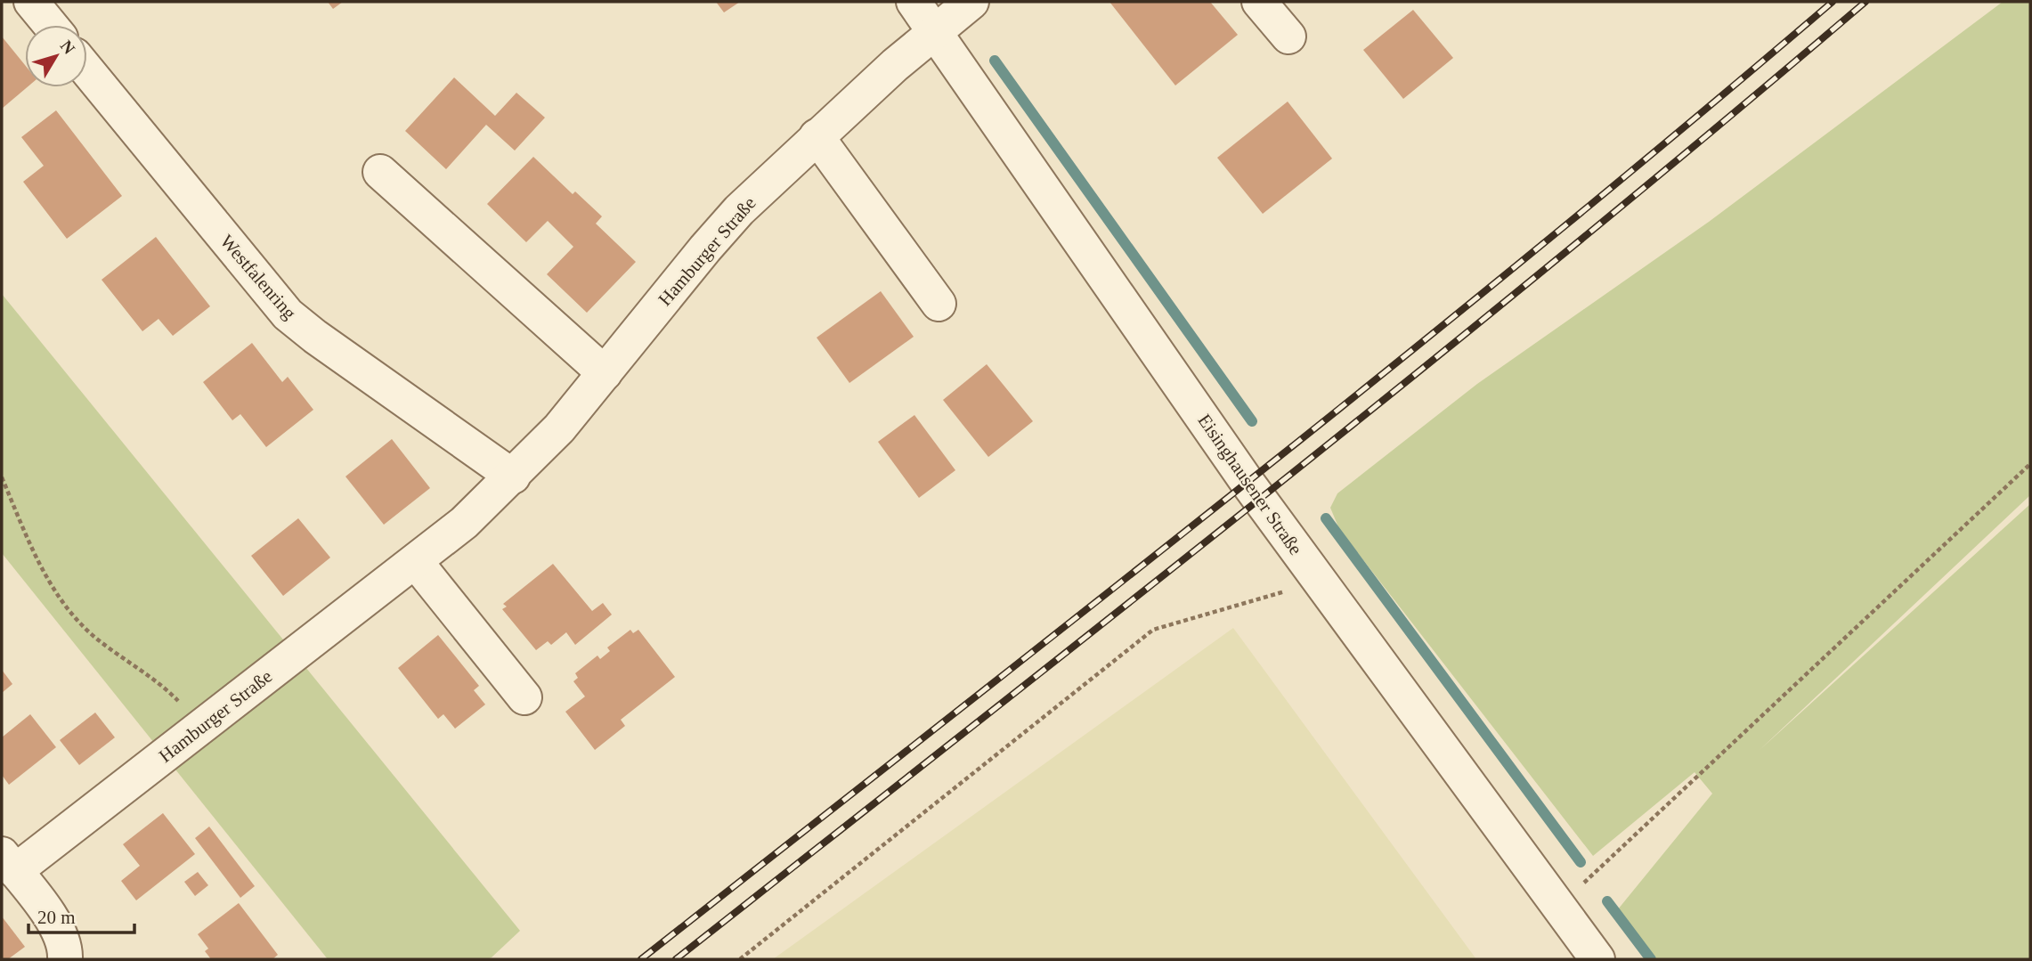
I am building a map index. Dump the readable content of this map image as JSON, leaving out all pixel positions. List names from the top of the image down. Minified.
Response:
{"streets":{"street":["Hamburger Straße","Westfalenring","Eisinghausener Straße"]},"crossings":[["Hamburger Straße","Westfalenring"],["Hamburger Straße","Eisinghausener Straße"]],"scale_bar":"20 m","north":"top right"}
